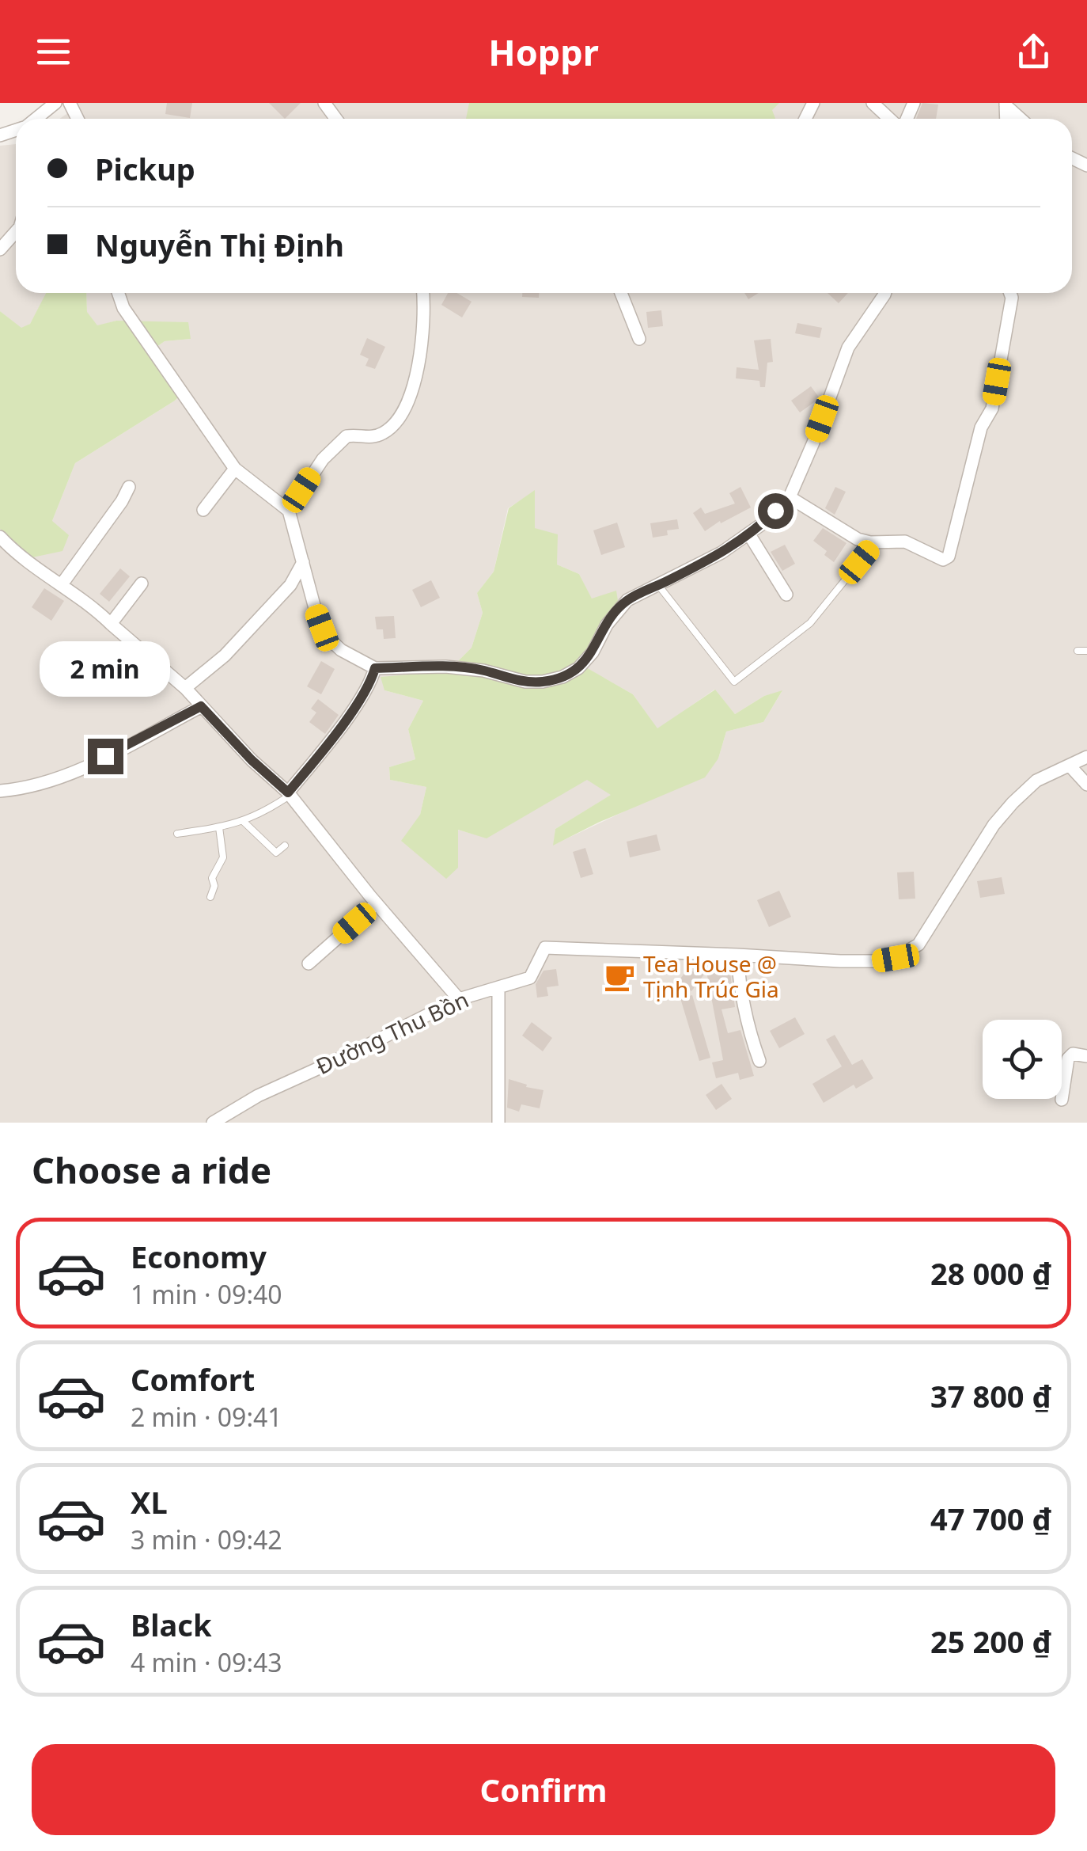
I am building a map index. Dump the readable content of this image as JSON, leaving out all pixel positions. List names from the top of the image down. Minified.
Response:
{"streets":{"street":["Đường Thu Bồn"]},"places":{"cafe":["Tea House @ Tịnh Trúc Gia"]},"page":{"header":"Hoppr","banner":["Pickup","Nguyễn Thị Định"],"bubble":"2 min","heading":"Choose a ride","list":[{"name":"Economy","note":"1 min · 09:40","value":"28 000 ₫"},{"name":"Comfort","note":"2 min · 09:41","value":"37 800 ₫"},{"name":"XL","note":"3 min · 09:42","value":"47 700 ₫"},{"name":"Black","note":"4 min · 09:43","value":"25 200 ₫"}],"buttons":"Confirm"}}
